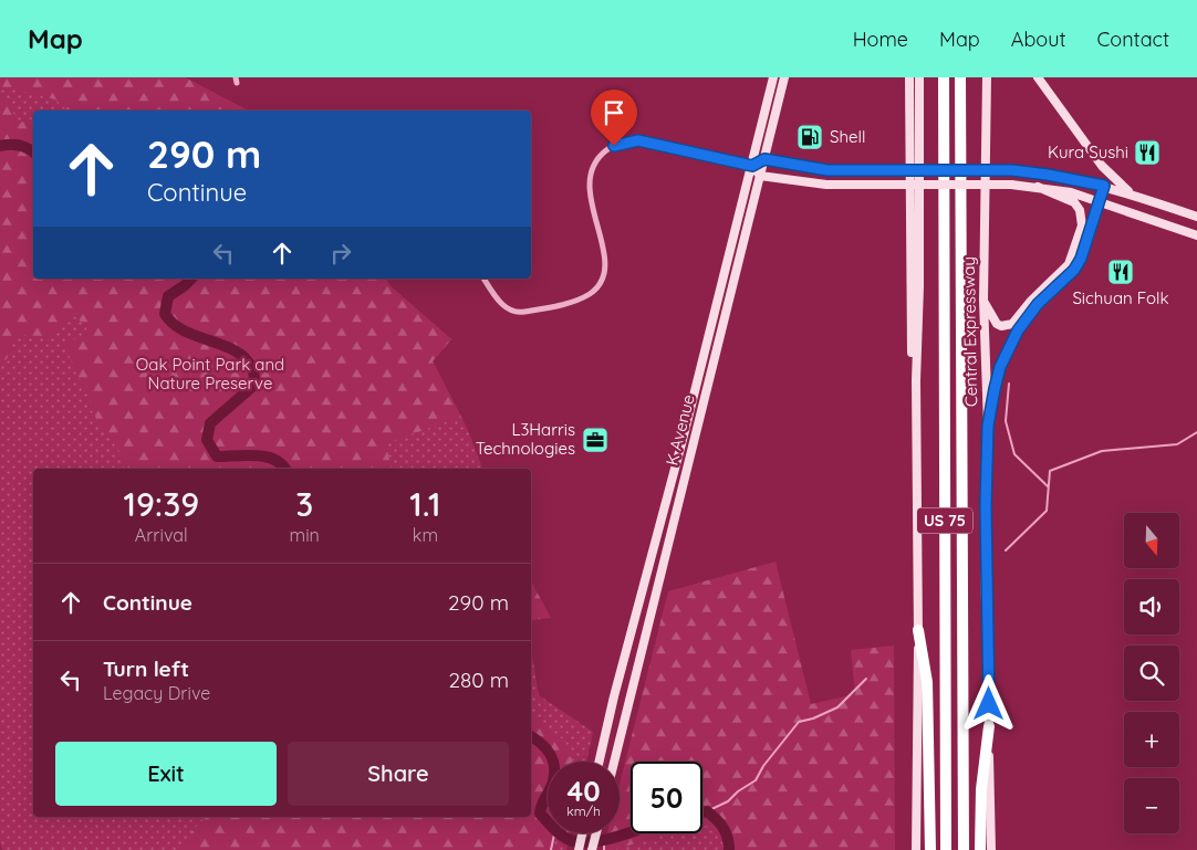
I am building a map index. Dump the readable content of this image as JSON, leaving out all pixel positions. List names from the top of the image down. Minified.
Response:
{"streets":{"highway":["Central Expressway","US 75"],"main road":["K Avenue"]},"parks":["Oak Point Park and Nature Preserve"],"places":{"fuel station":["Shell"],"restaurant":["Kura Sushi","Sichuan Folk"],"office":["L3Harris Technologies"]},"north":"bottom","page":{"header":"Map","nav":["Home","Map","About","Contact"],"turn":["290 m","Continue"],"eta":["19:39","Arrival","3","min","1.1","km"],"map_buttons":["+","−"],"list":[{"name":"Continue","value":"290 m"},{"name":"Turn left","note":"Legacy Drive","value":"280 m"}],"buttons":["Exit","Share"],"speed":"40 km/h","limit":"50"}}
